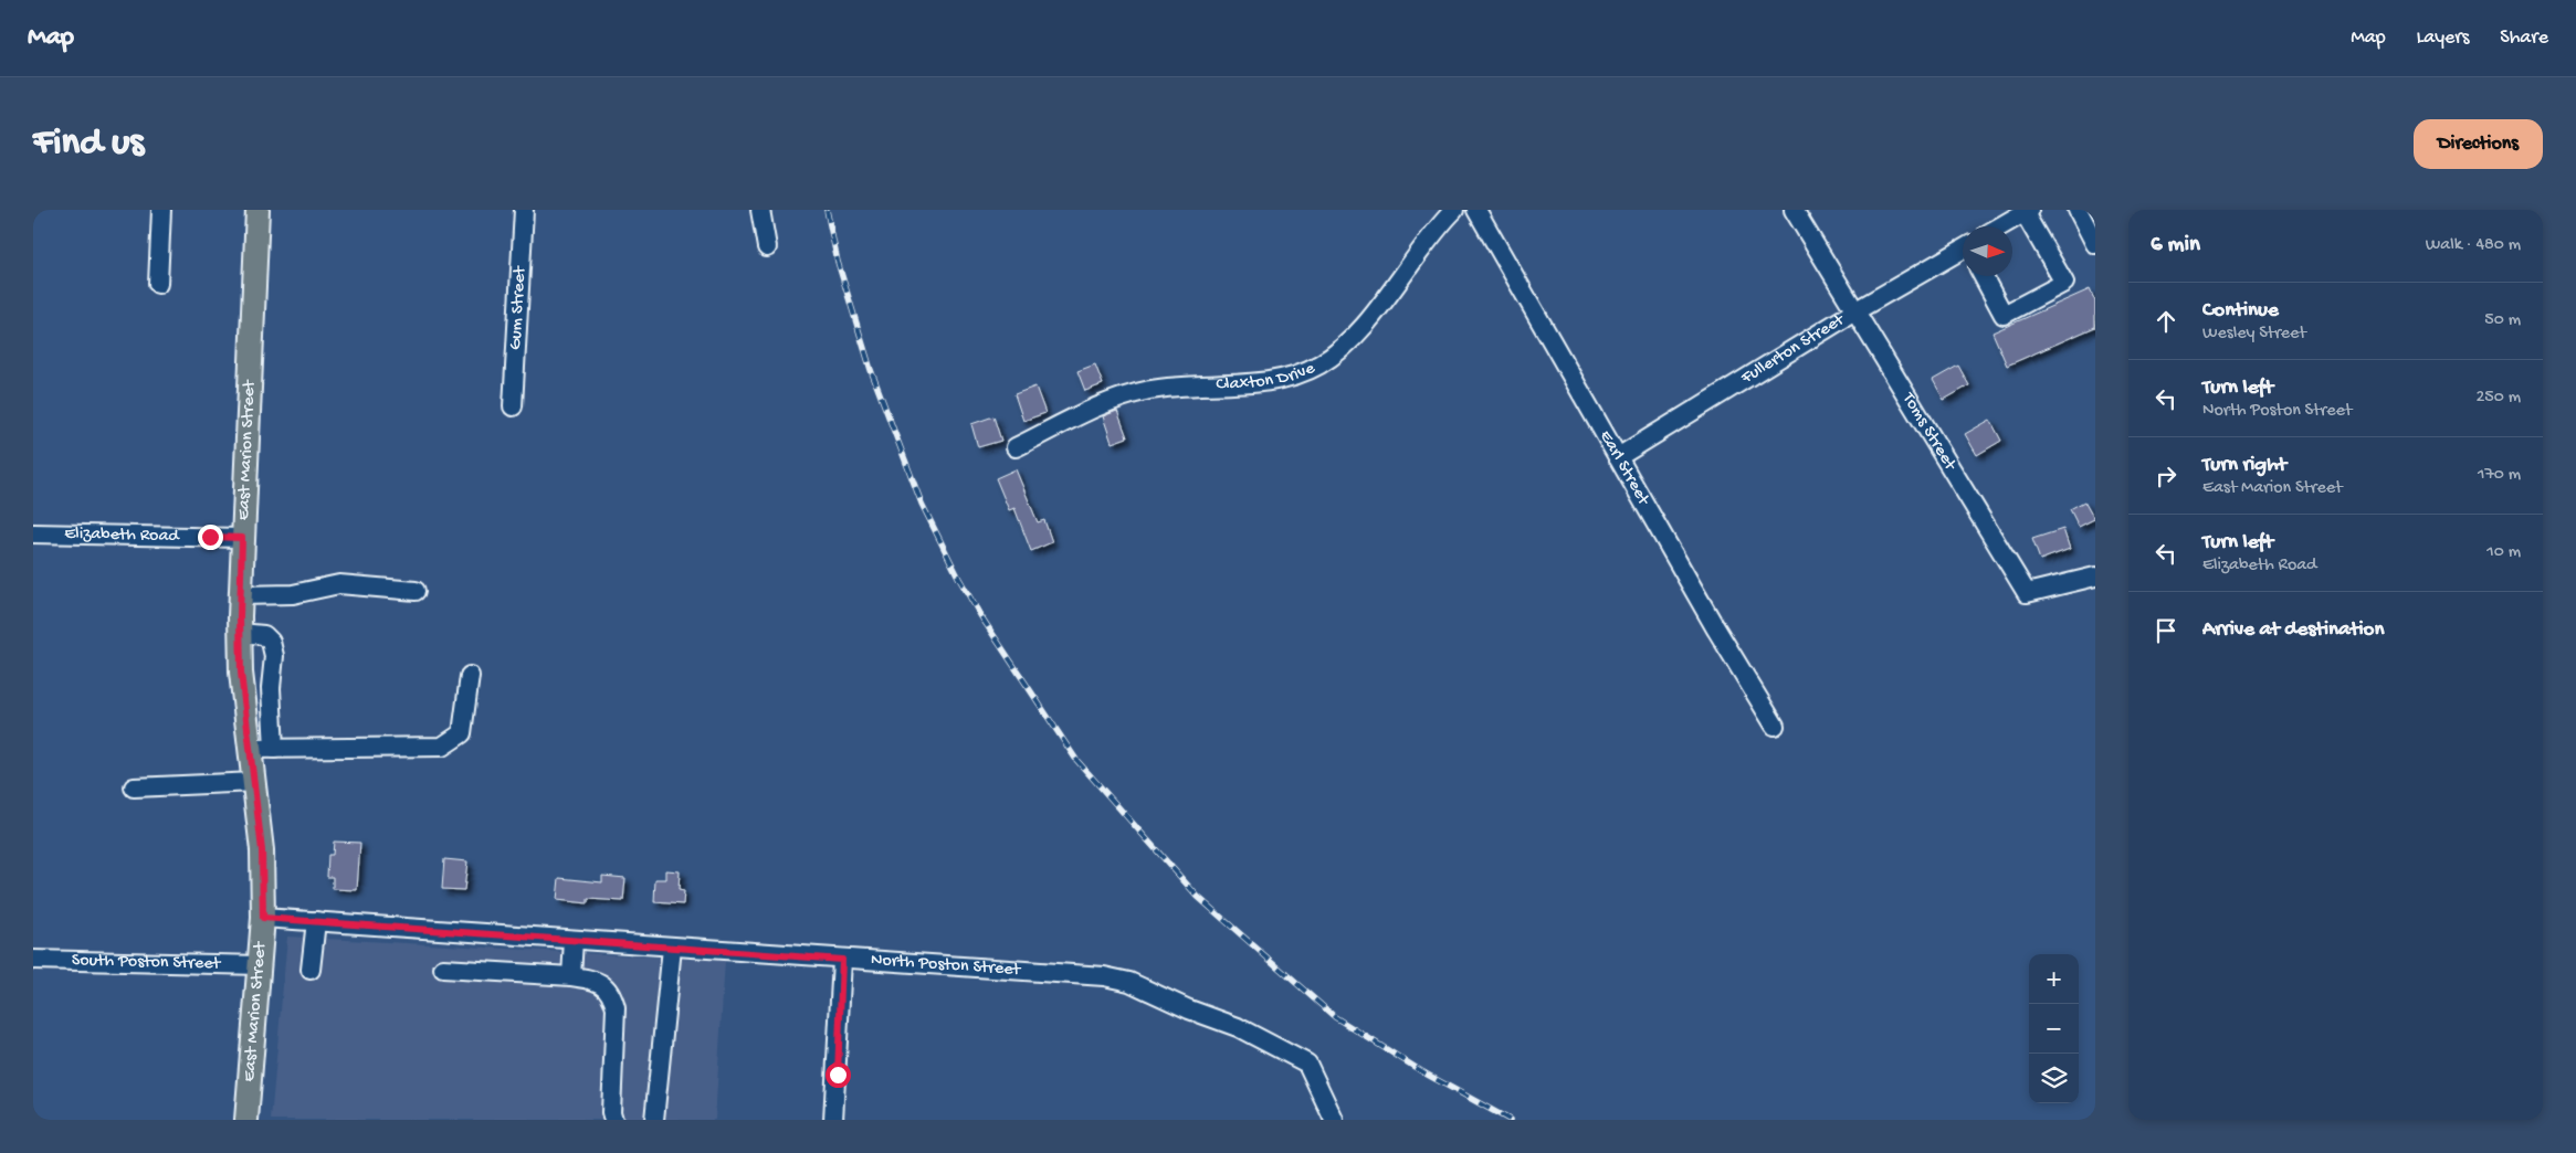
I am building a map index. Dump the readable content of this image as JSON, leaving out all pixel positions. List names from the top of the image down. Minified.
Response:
{"streets":{"main road":["East Marion Street"],"street":["Gum Street","Fullerton Street","Claxton Drive","Toms Street","Earl Street","Elizabeth Road","South Poston Street","North Poston Street"]},"crossings":[["Fullerton Street","Toms Street"],["Fullerton Street","Earl Street"],["East Marion Street","Elizabeth Road"],["East Marion Street","South Poston Street"],["East Marion Street","North Poston Street"]],"north":"right","page":{"header":"Map","nav":["Map","Layers","Share"],"buttons":"Directions","title":"Find us","heading":["6 min","Walk · 480 m"],"list":[["Continue","Wesley Street","50 m"],["Turn left","North Poston Street","250 m"],["Turn right","East Marion Street","170 m"],["Turn left","Elizabeth Road","10 m"],"Arrive at destination"],"map_buttons":["+","−"]}}
